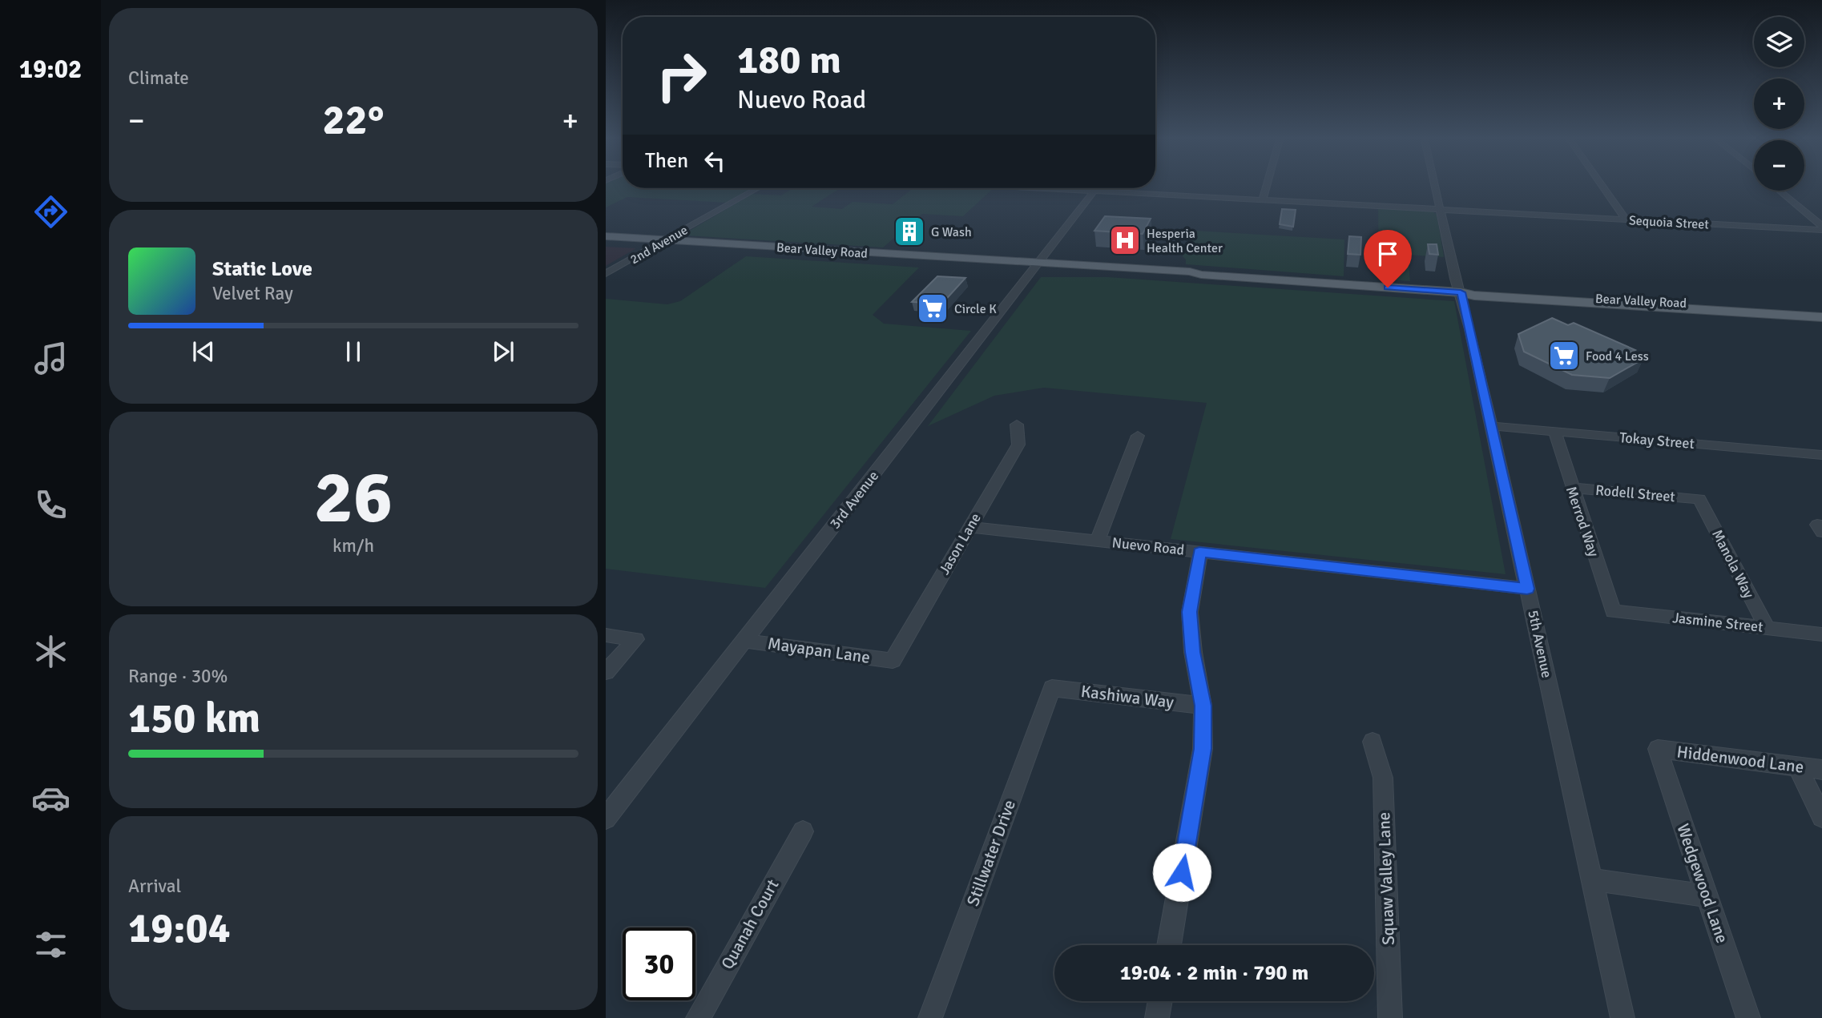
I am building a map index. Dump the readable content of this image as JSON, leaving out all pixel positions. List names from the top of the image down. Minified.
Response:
{"streets":{"main road":["Bear Valley Road"],"street":["Sequoia Street","2nd Avenue","Tokay Street","Rodell Street","3rd Avenue","Merrod Way","Jason Lane","Nuevo Road","Manola Way","Jasmine Street","5th Avenue","Mayapan Lane","Kashiwa Way","Hiddenwood Lane","Stillwater Drive","Squaw Valley Lane","Wedgewood Lane","Quanah Court"]},"crossings":[["Sequoia Street","3rd Avenue"],["Sequoia Street","5th Avenue"],["2nd Avenue","Bear Valley Road"],["Bear Valley Road","3rd Avenue"],["Bear Valley Road","5th Avenue"],["Tokay Street","Merrod Way"],["Tokay Street","5th Avenue"],["Rodell Street","Merrod Way"],["Rodell Street","Manola Way"],["3rd Avenue","Mayapan Lane"],["Merrod Way","Jasmine Street"],["Jason Lane","Nuevo Road"],["Jason Lane","Mayapan Lane"],["Nuevo Road","5th Avenue"],["Manola Way","Jasmine Street"],["Kashiwa Way","Stillwater Drive"],["Hiddenwood Lane","Wedgewood Lane"]],"places":{"building":["G Wash"],"hospital":["Hesperia Health Center"],"supermarket":["Circle K","Food 4 Less"]},"page":{"tabs":"19:02","tile":["Climate",["26","km/h"],["Range · 30%","150 km"],["Arrival","19:04"]],"map_buttons":["+","−"],"turn":["180 m","Nuevo Road"],"heat":["−","22°","+"],"then":"Then","song":["Static Love","Velvet Ray"],"limit":"30","trip":"19:04 · 2 min · 790 m"}}
